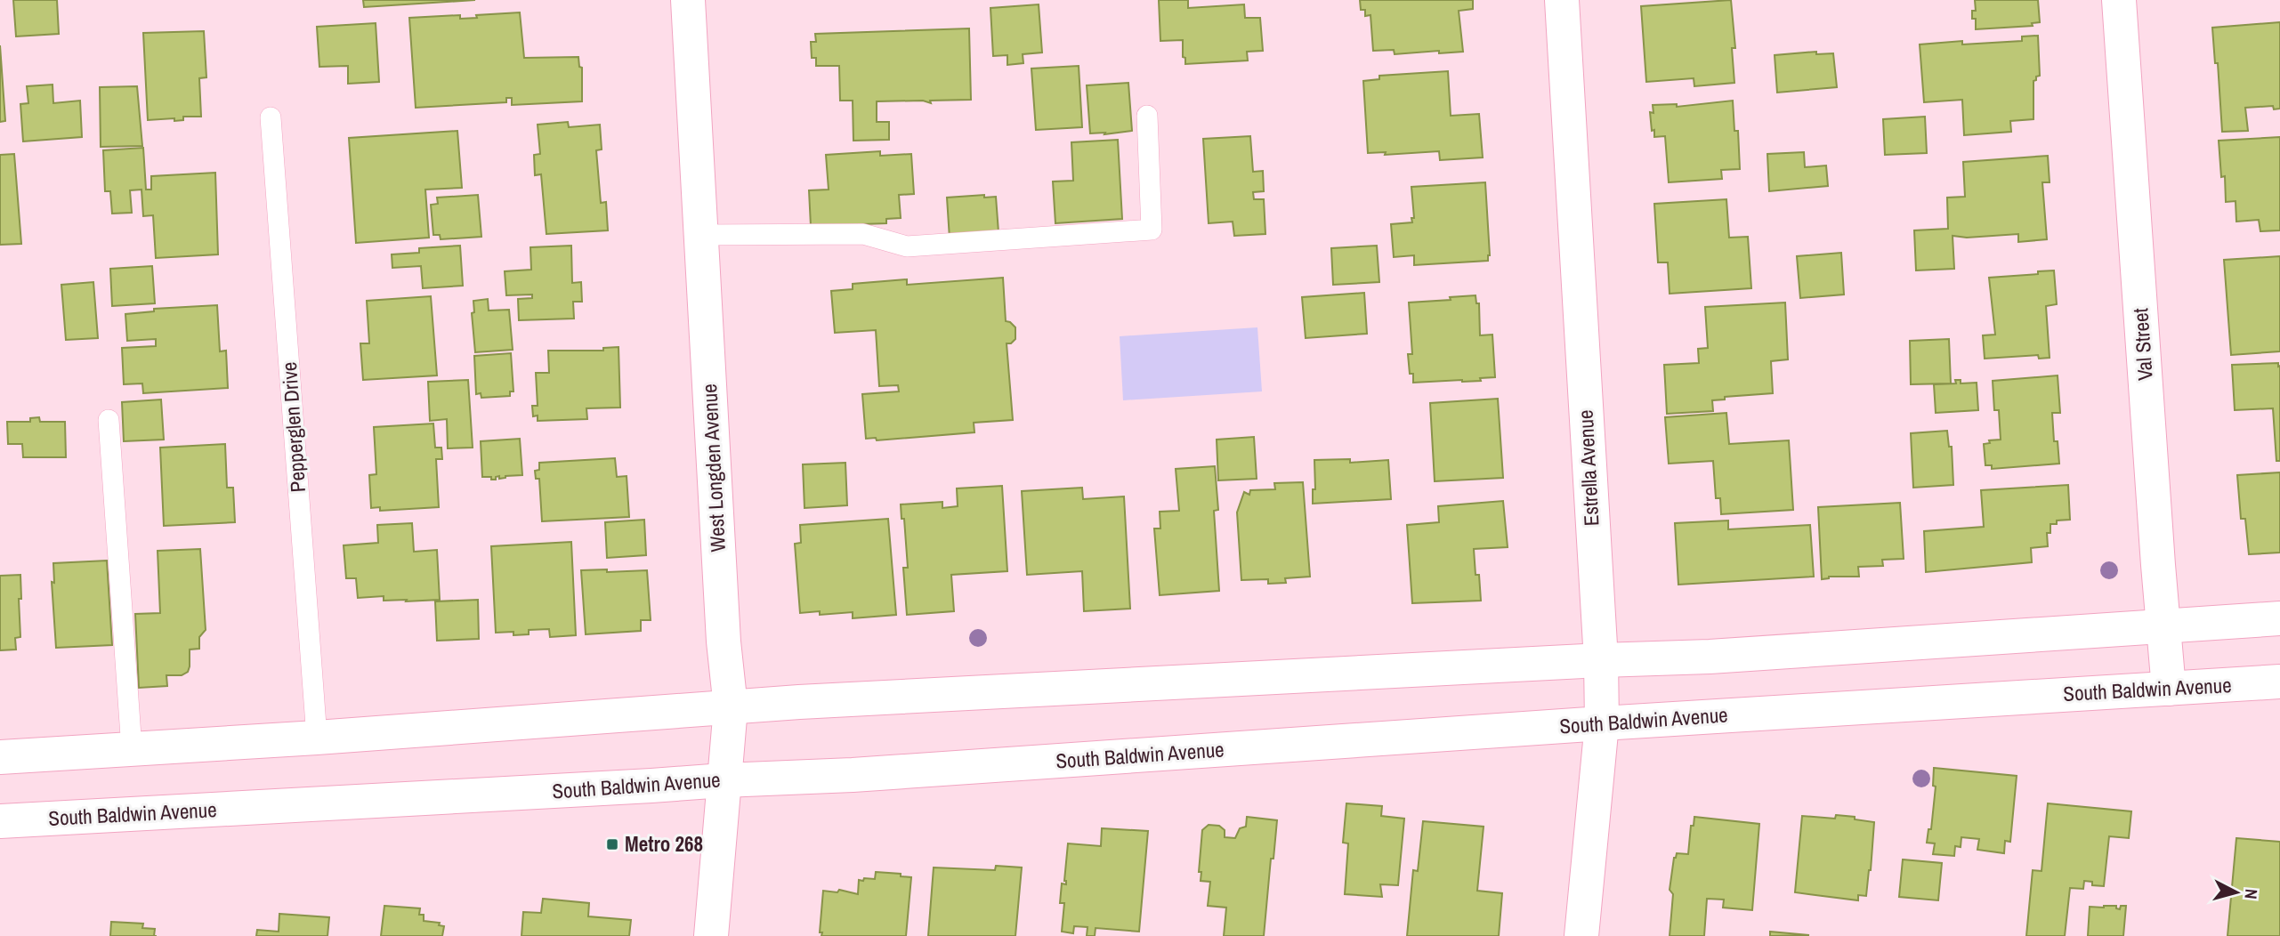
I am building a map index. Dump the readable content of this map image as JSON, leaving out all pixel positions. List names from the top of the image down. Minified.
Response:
{"streets":{"main road":["Val Street","West Longden Avenue","Estrella Avenue","South Baldwin Avenue"],"lane":["Pepperglen Drive"]},"crossings":[["Val Street","South Baldwin Avenue"],["West Longden Avenue","South Baldwin Avenue"],["Estrella Avenue","South Baldwin Avenue"]],"places":{"transit":["Metro 268"]},"north":"right"}
